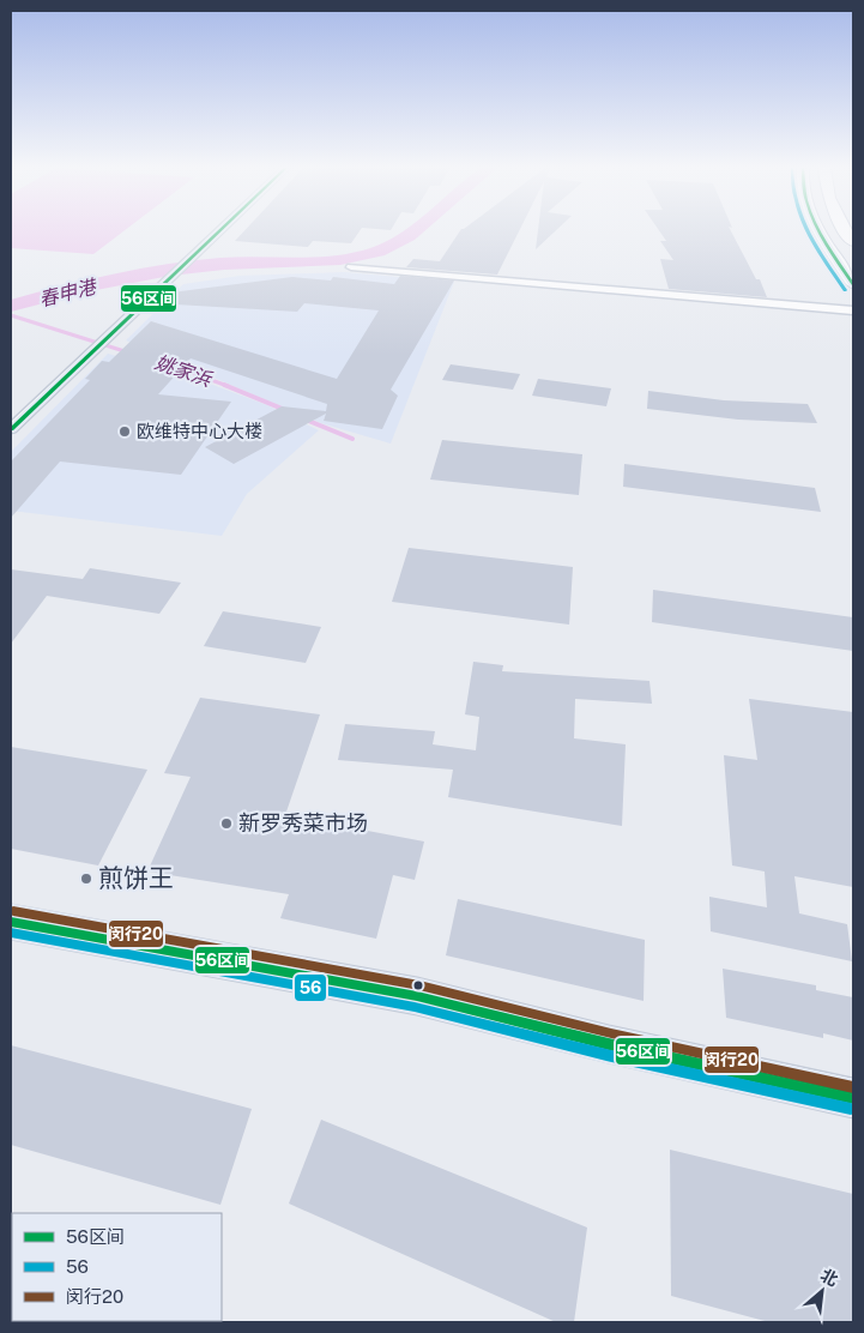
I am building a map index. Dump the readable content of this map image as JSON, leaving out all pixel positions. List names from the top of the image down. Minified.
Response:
{"water":["春申港","姚家浜"],"places":["欧维特中心大楼","新罗秀菜市场","煎饼王"],"lines":["transit line 56区间","transit line 56","transit line 闵行20"],"legend":["56区间","56","闵行20"],"north":"top right"}
